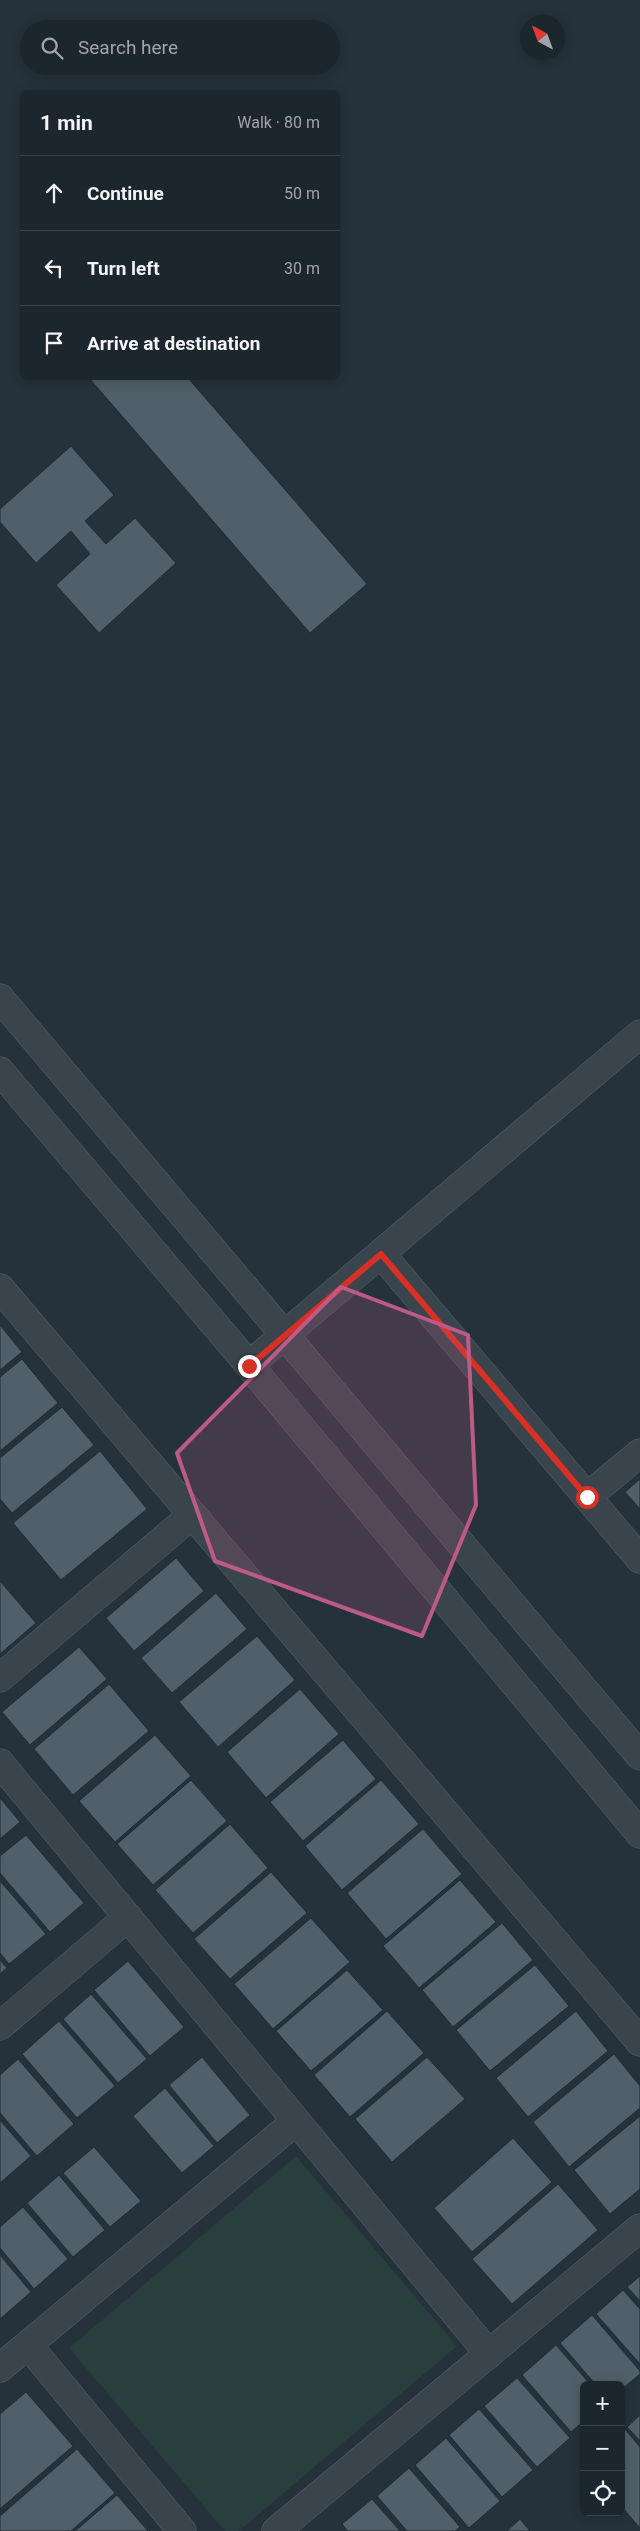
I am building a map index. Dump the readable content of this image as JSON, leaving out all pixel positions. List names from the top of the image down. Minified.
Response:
{"north":"top left","page":{"search":"Search here","heading":["1 min","Walk · 80 m"],"list":[["Continue","50 m"],["Turn left","30 m"],"Arrive at destination"],"map_buttons":["+","−"]}}
